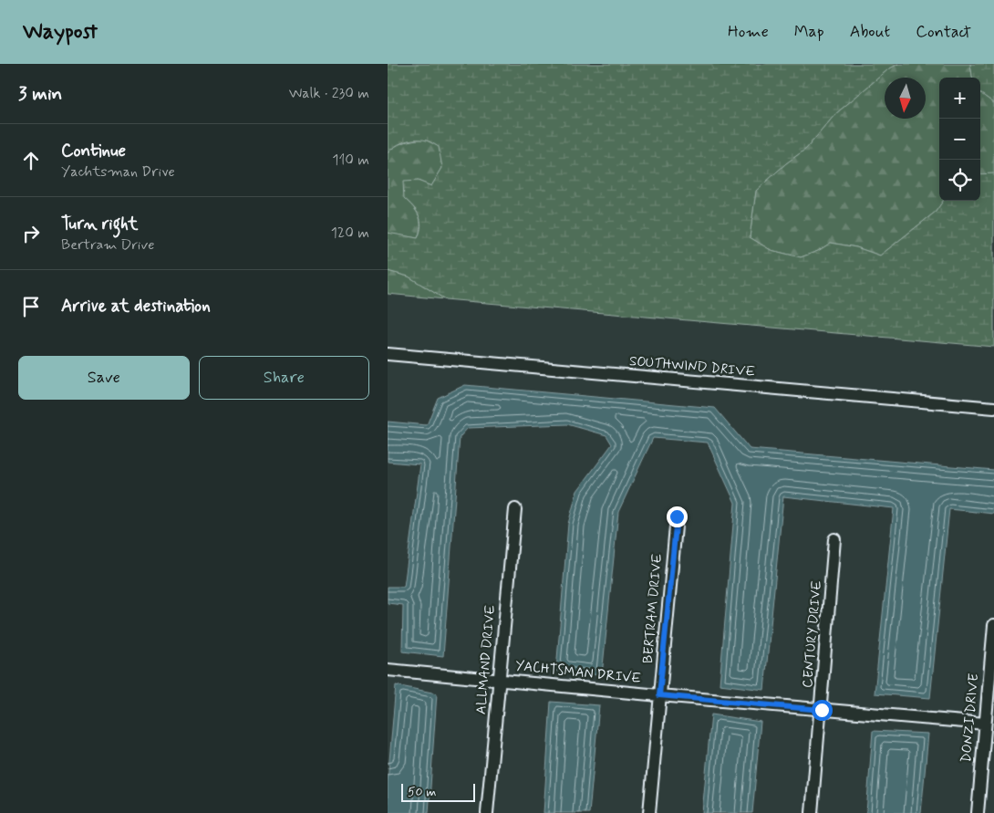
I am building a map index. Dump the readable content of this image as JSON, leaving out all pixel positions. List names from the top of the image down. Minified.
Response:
{"streets":{"street":["SOUTHWIND DRIVE","BERTRAM DRIVE","CENTURY DRIVE","ALLMAND DRIVE","YACHTSMAN DRIVE","DONZI DRIVE"]},"crossings":[["BERTRAM DRIVE","YACHTSMAN DRIVE"],["CENTURY DRIVE","YACHTSMAN DRIVE"],["ALLMAND DRIVE","YACHTSMAN DRIVE"],["YACHTSMAN DRIVE","DONZI DRIVE"]],"scale_bar":"50 m","north":"bottom","page":{"header":"Waypost","nav":["Home","Map","About","Contact"],"heading":["3 min","Walk · 230 m"],"map_buttons":["+","−"],"list":[["Continue","Yachtsman Drive","110 m"],["Turn right","Bertram Drive","120 m"],"Arrive at destination"],"buttons":["Save","Share"],"scale":"50 m"}}
